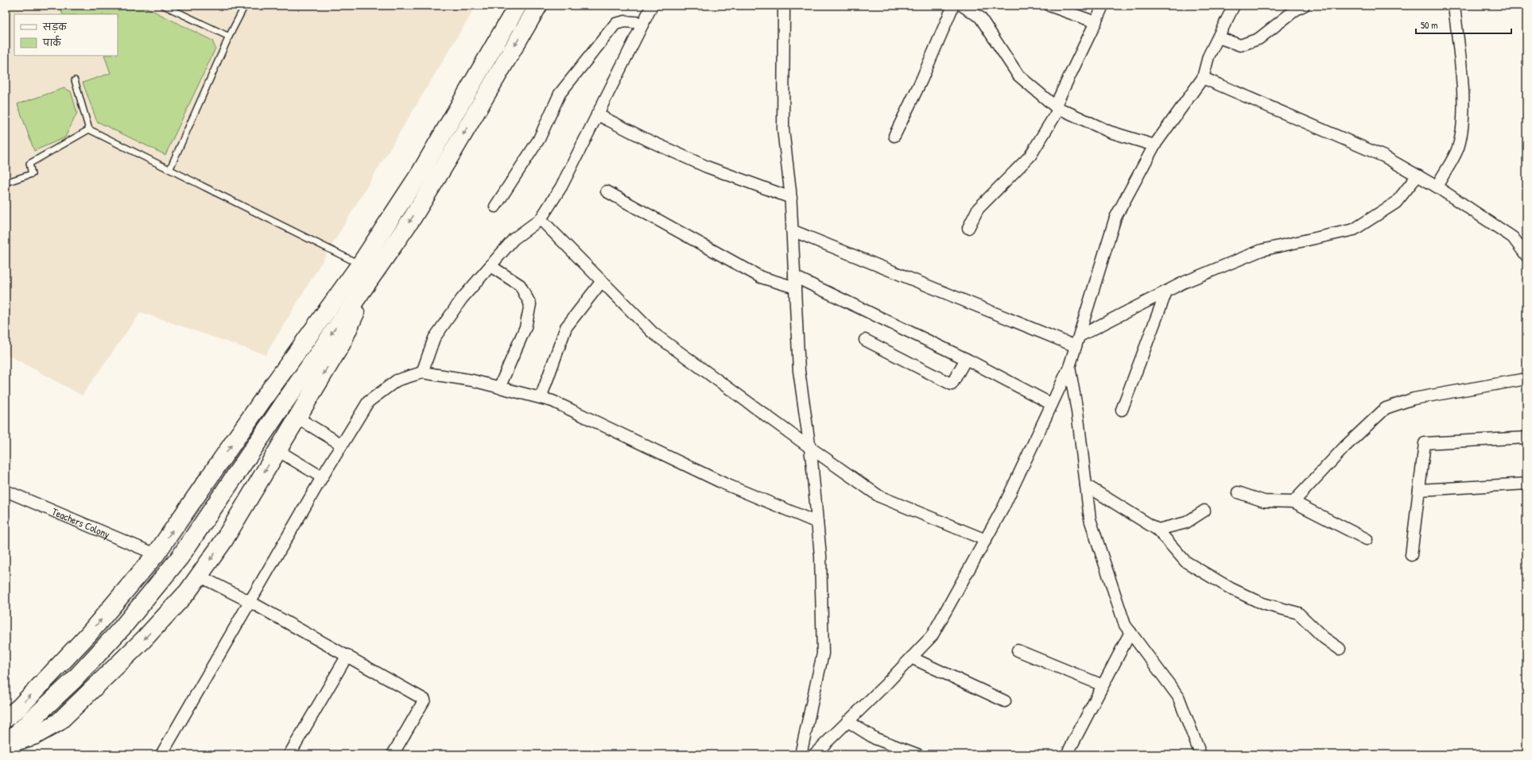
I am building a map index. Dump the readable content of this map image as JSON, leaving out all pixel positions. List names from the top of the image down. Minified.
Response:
{"streets":{"street":["Teachers Colony"]},"legend":["सड़क","पार्क"],"scale_bar":"50 m"}
